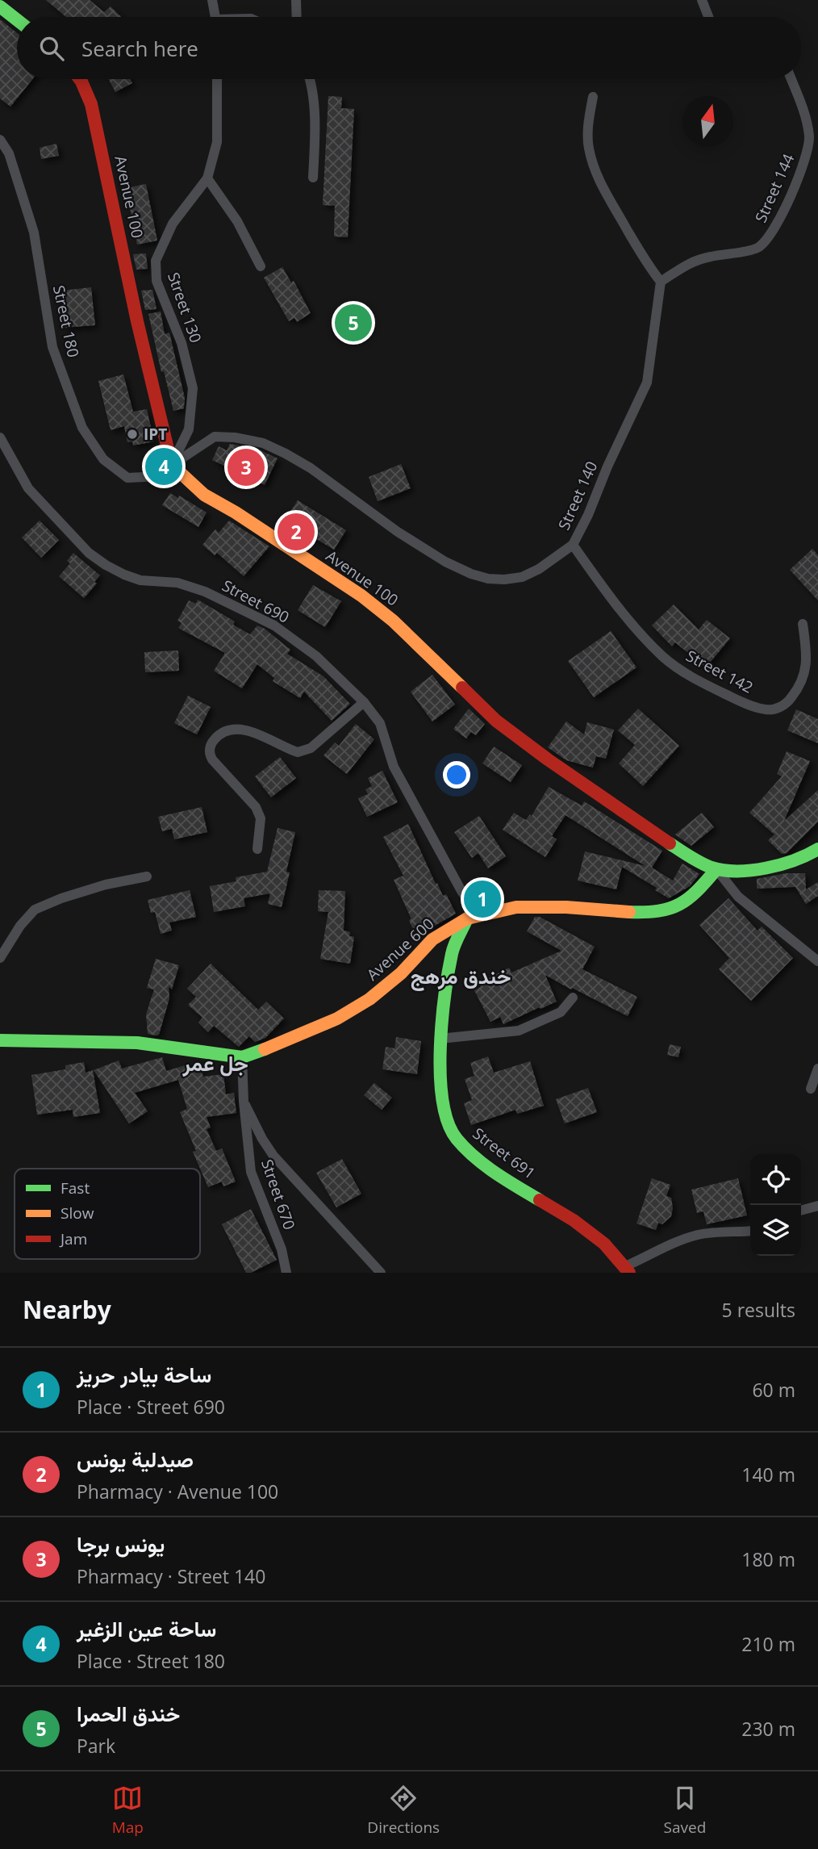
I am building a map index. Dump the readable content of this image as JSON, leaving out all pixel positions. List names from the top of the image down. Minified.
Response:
{"streets":{"main road":["Avenue 100","Avenue 600","Street 691"],"street":["Street 144","Street 130","Street 180","Street 140","Street 690","Street 142","Street 670"]},"crossings":[["Street 144","Street 140"],["Avenue 100","Street 130"],["Avenue 100","Street 180"],["Avenue 100","Street 140"],["Avenue 100","Avenue 600"],["Street 130","Street 180"],["Street 130","Street 140"],["Street 180","Street 140"],["Street 140","Street 142"],["Street 690","Avenue 600"],["Street 690","Street 691"],["Avenue 600","Street 691"],["Avenue 600","Street 670"]],"districts":["خندق مرهج","جل عمر"],"places":["IPT"],"legend":["Fast","Slow","Jam"],"north":"top","page":{"search":"Search here","pins":["5","4","3","2","1"],"heading":["Nearby","5 results"],"list":[{"mark":"1","name":"ساحة بيادر حريز","note":"Place · Street 690","value":"60 m"},{"mark":"2","name":"صيدلية يونس","note":"Pharmacy · Avenue 100","value":"140 m"},{"mark":"3","name":"يونس برجا","note":"Pharmacy · Street 140","value":"180 m"},{"mark":"4","name":"ساحة عين الزغير","note":"Place · Street 180","value":"210 m"},{"mark":"5","name":"خندق الحمرا","note":"Park","value":"230 m"}],"nav":["Map","Directions","Saved"]}}
